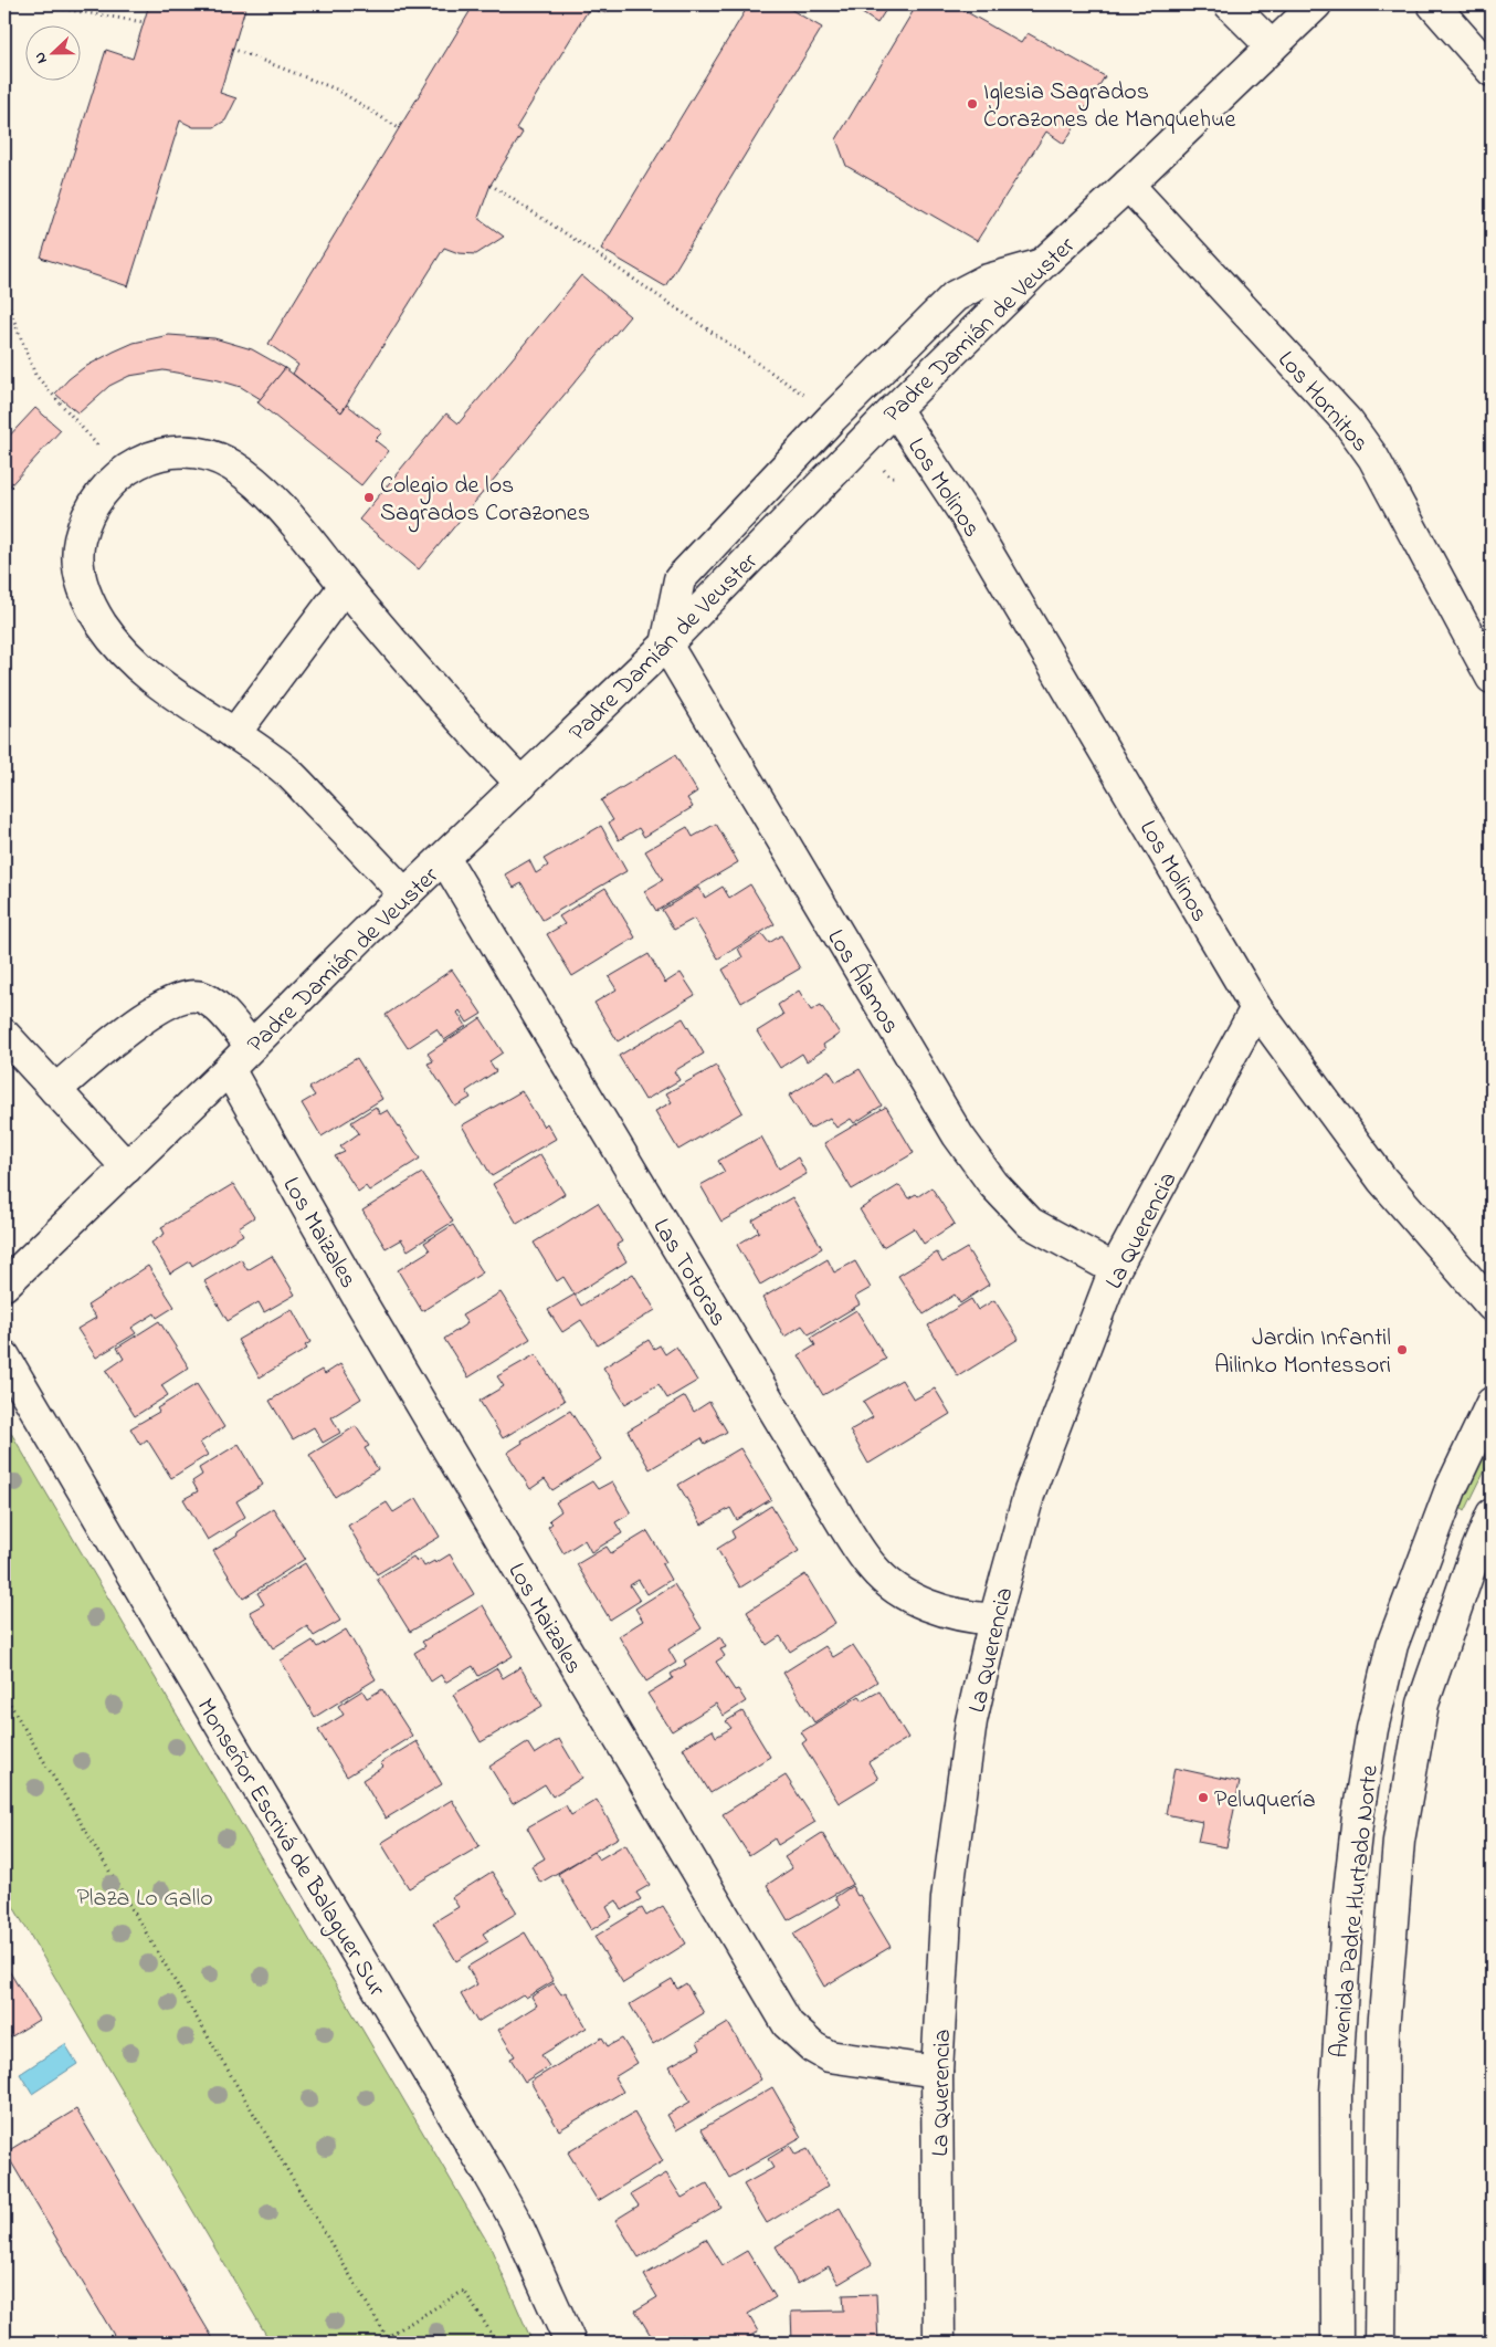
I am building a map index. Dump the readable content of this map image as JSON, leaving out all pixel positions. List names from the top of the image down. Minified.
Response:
{"streets":{"street":["Padre Damián de Veuster","Los Hornitos","Los Molinos","Los Álamos","La Querencia","Los Maizales","Las Totoras","Monseñor Escrivá de Balaguer Sur","Avenida Padre Hurtado Norte"]},"crossings":[["Padre Damián de Veuster","Los Hornitos"],["Padre Damián de Veuster","Los Molinos"],["Padre Damián de Veuster","Los Álamos"],["Padre Damián de Veuster","Los Maizales"],["Padre Damián de Veuster","Las Totoras"],["Los Molinos","La Querencia"],["Los Álamos","La Querencia"],["La Querencia","Los Maizales"],["La Querencia","Las Totoras"]],"parks":["Plaza Lo Gallo"],"places":["Iglesia Sagrados Corazones de Manquehue","Colegio de los Sagrados Corazones","Jardin Infantil Ailinko Montessori","Peluquería"],"north":"left"}
